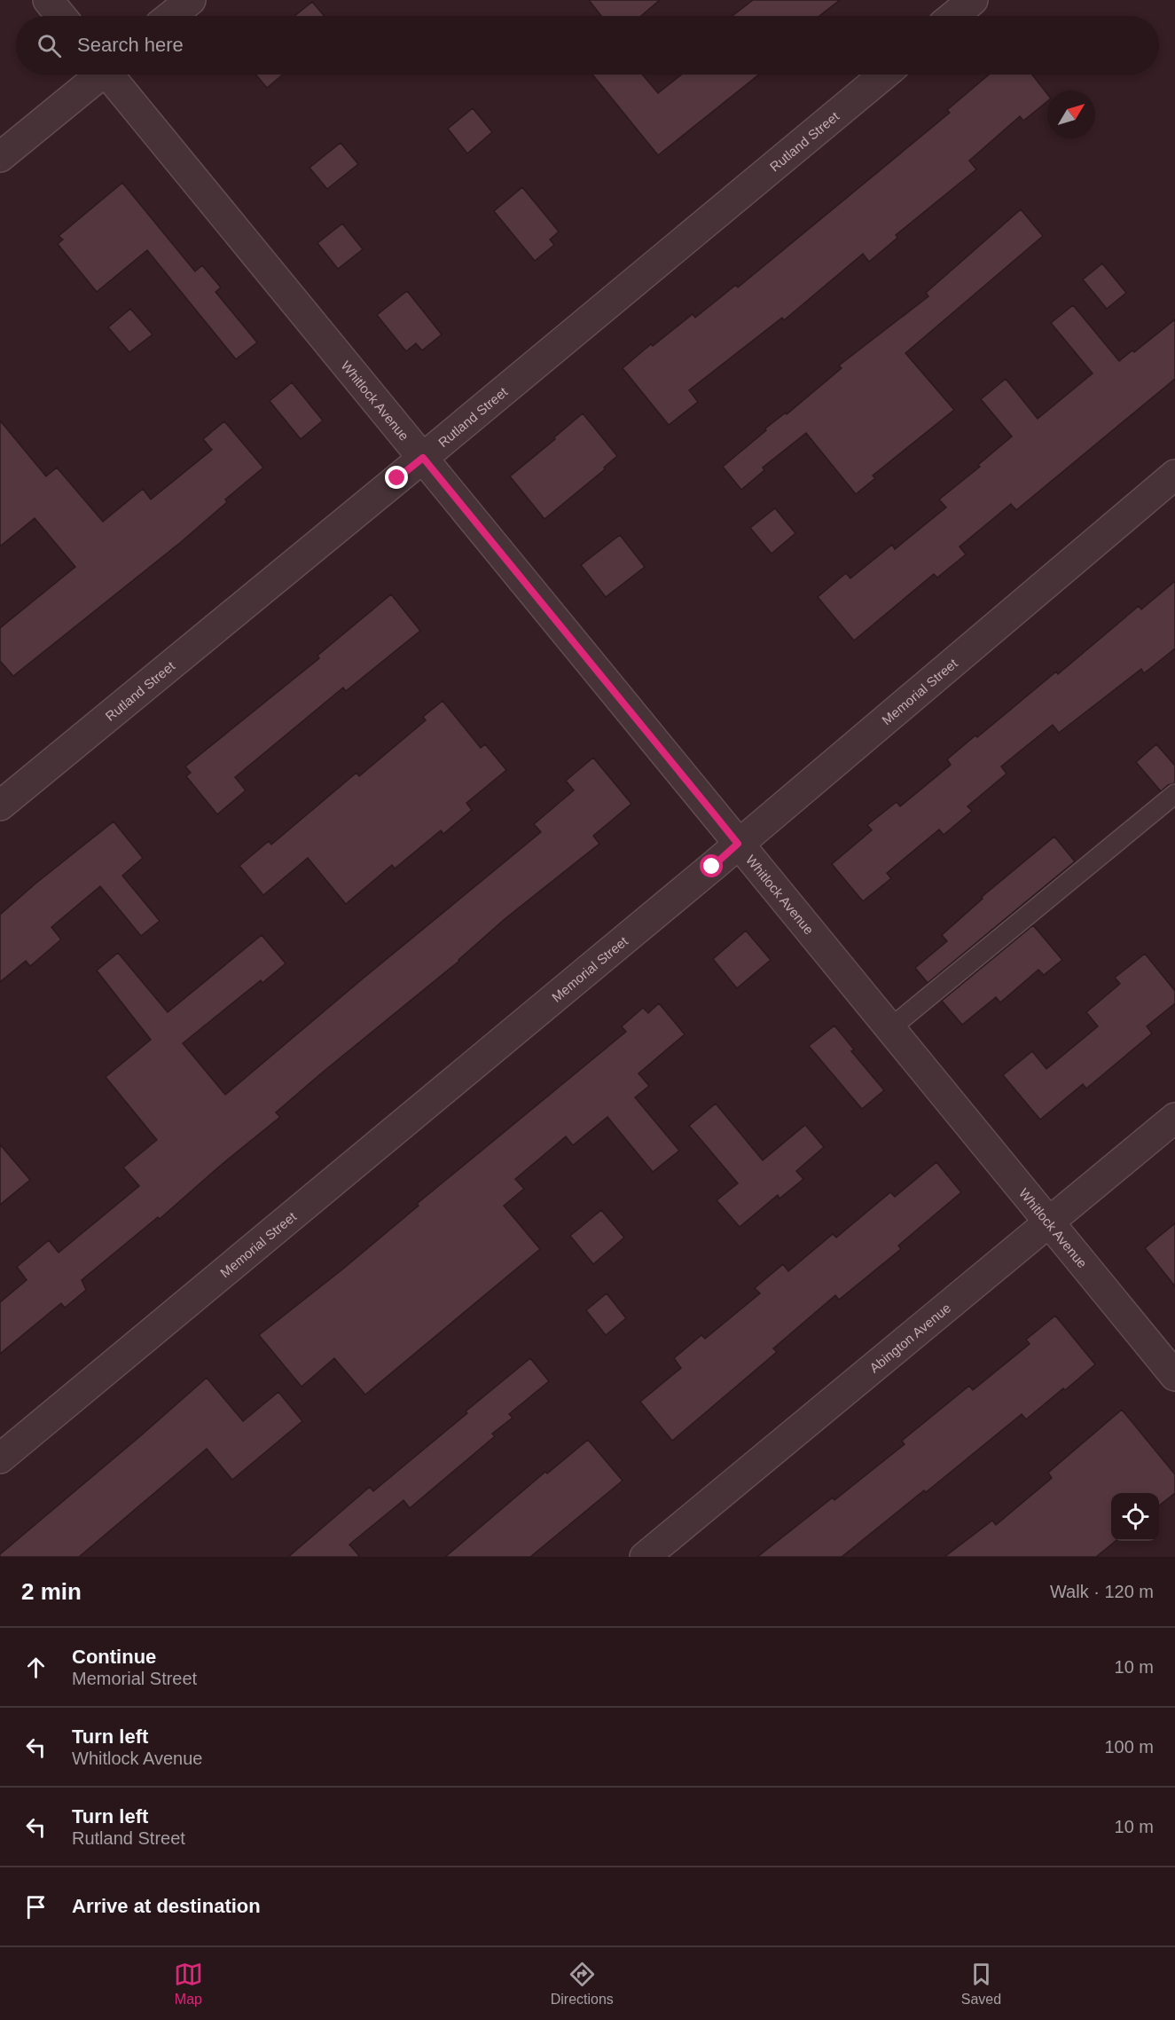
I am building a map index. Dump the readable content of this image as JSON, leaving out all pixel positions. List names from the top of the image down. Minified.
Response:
{"streets":{"street":["Rutland Street","Whitlock Avenue","Memorial Street","Abington Avenue"]},"crossings":[["Rutland Street","Whitlock Avenue"],["Whitlock Avenue","Memorial Street"],["Whitlock Avenue","Abington Avenue"]],"north":"top right","page":{"search":"Search here","heading":["2 min","Walk · 120 m"],"list":[["Continue","Memorial Street","10 m"],["Turn left","Whitlock Avenue","100 m"],["Turn left","Rutland Street","10 m"],"Arrive at destination"],"nav":["Map","Directions","Saved"]}}
